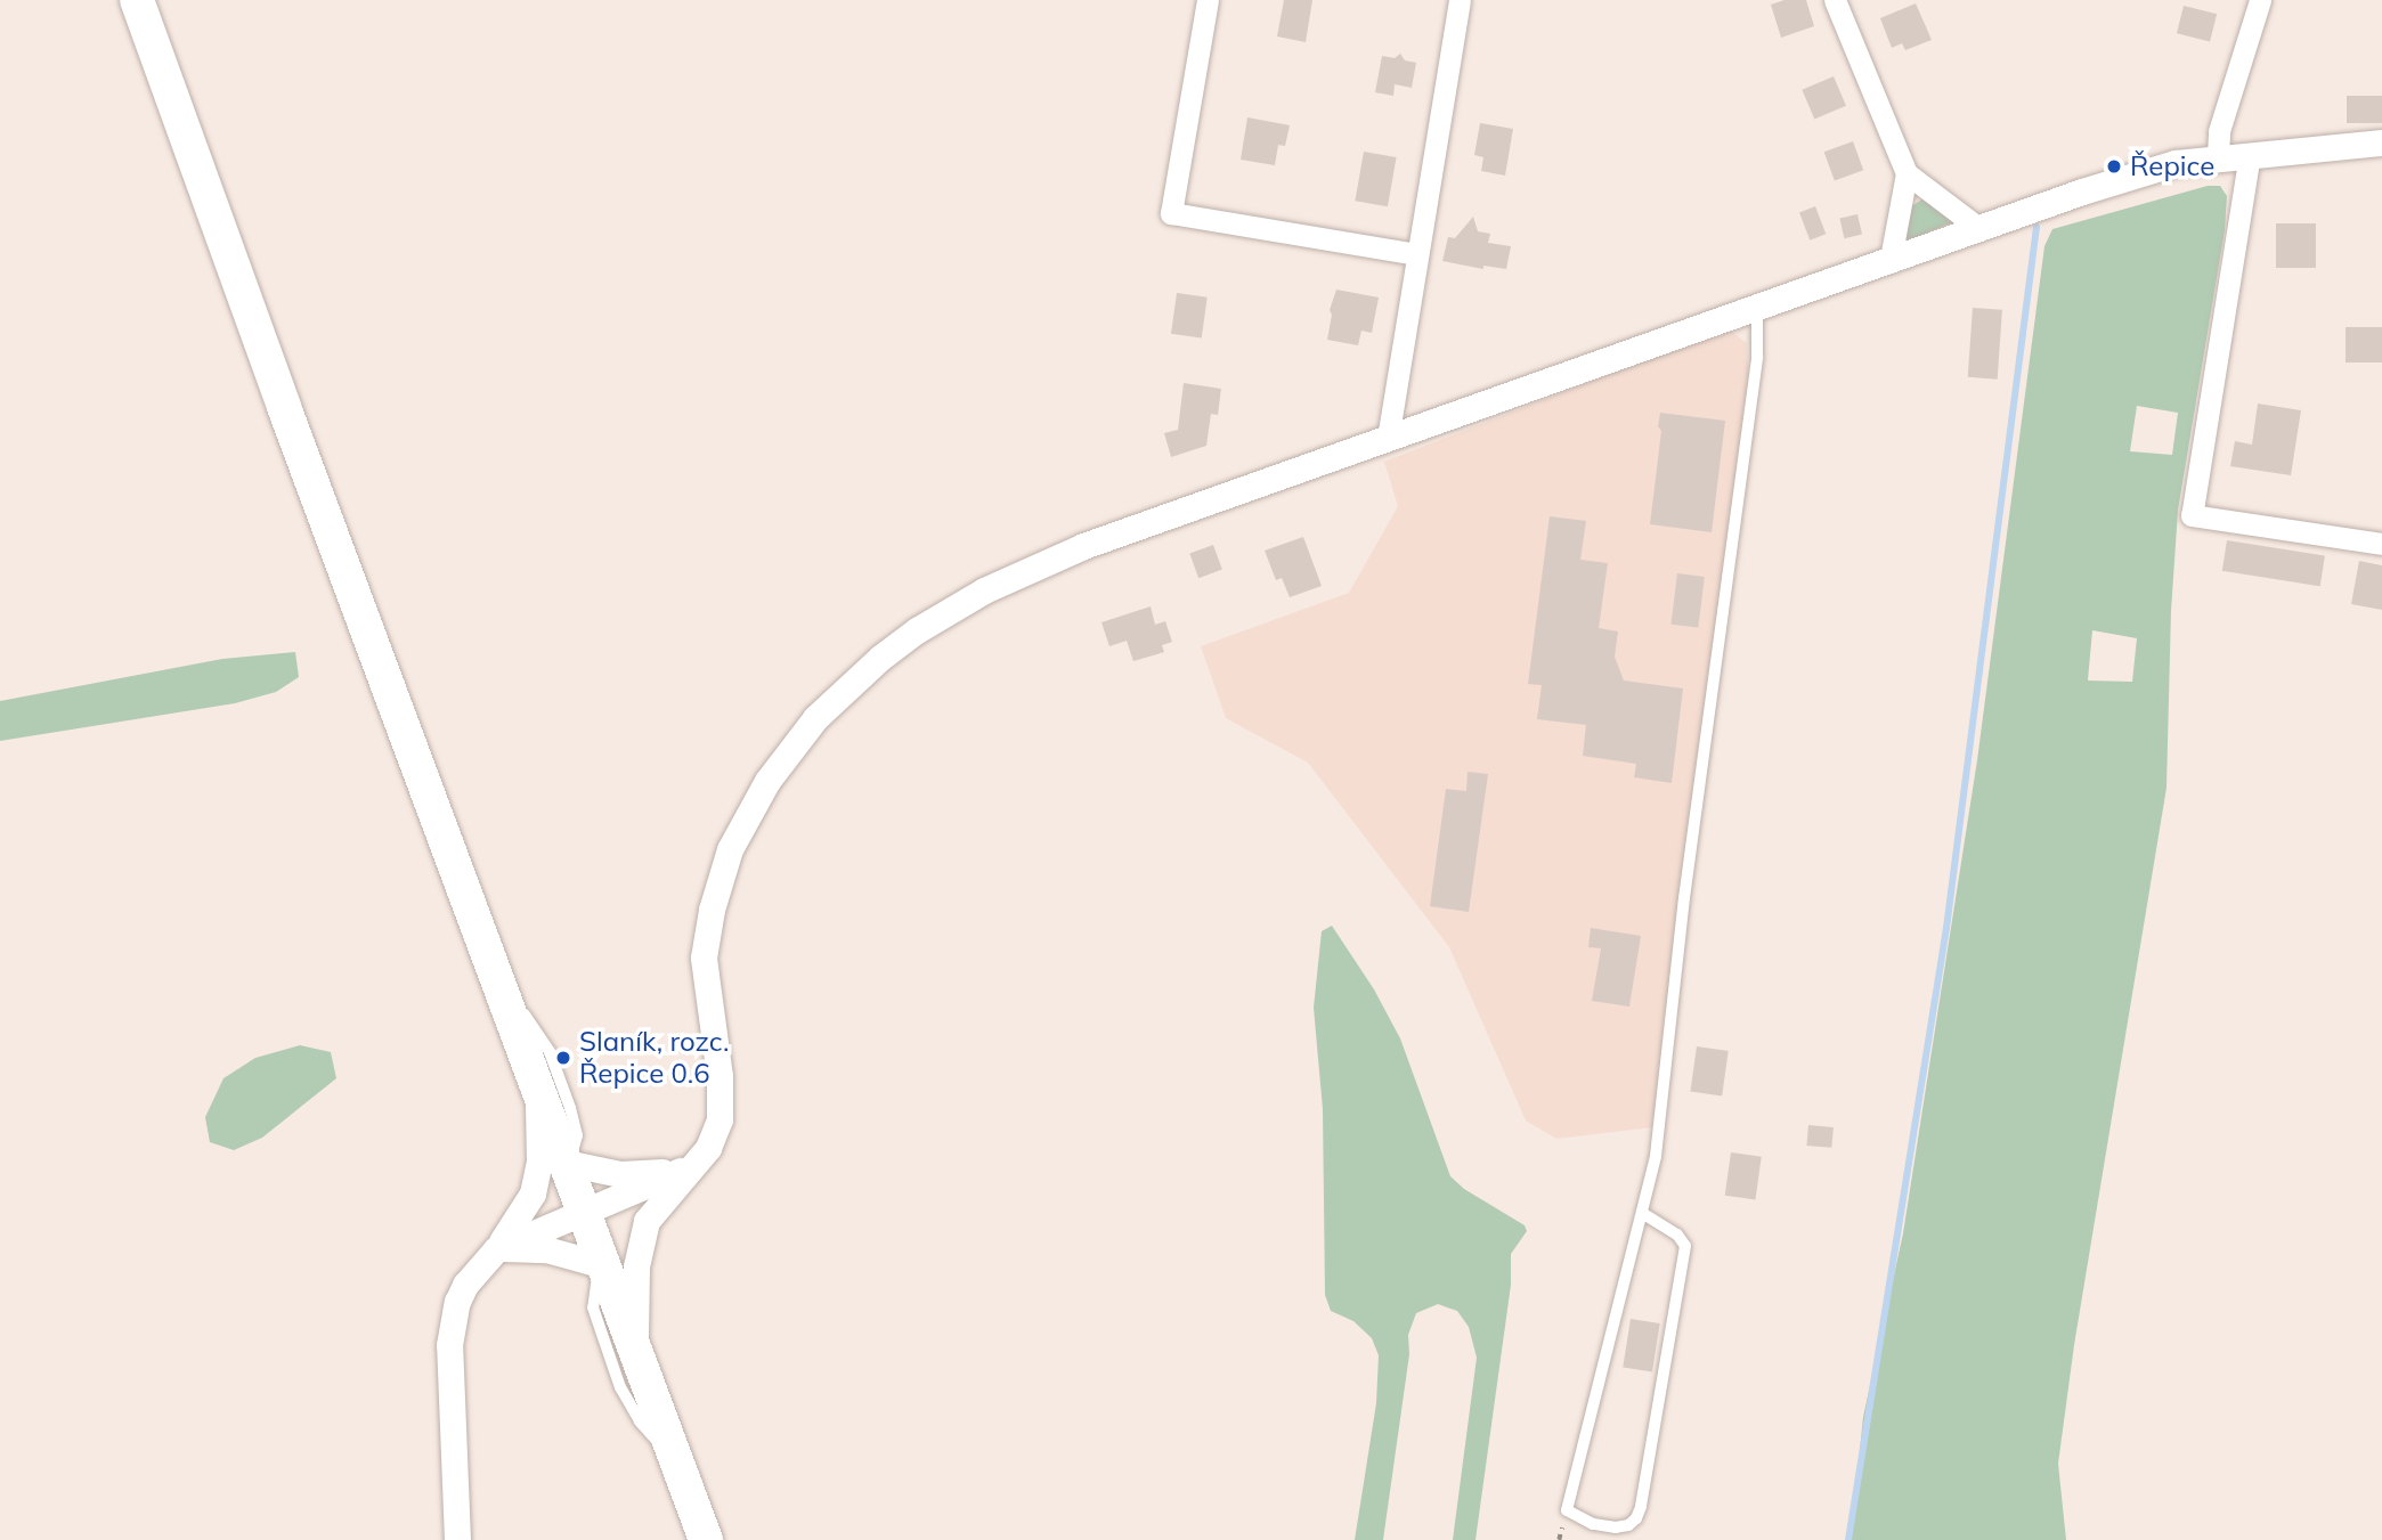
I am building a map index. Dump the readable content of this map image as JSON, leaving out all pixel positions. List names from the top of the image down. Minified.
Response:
{"places":["Řepice","Slaník, rozc. Řepice 0.6"]}
